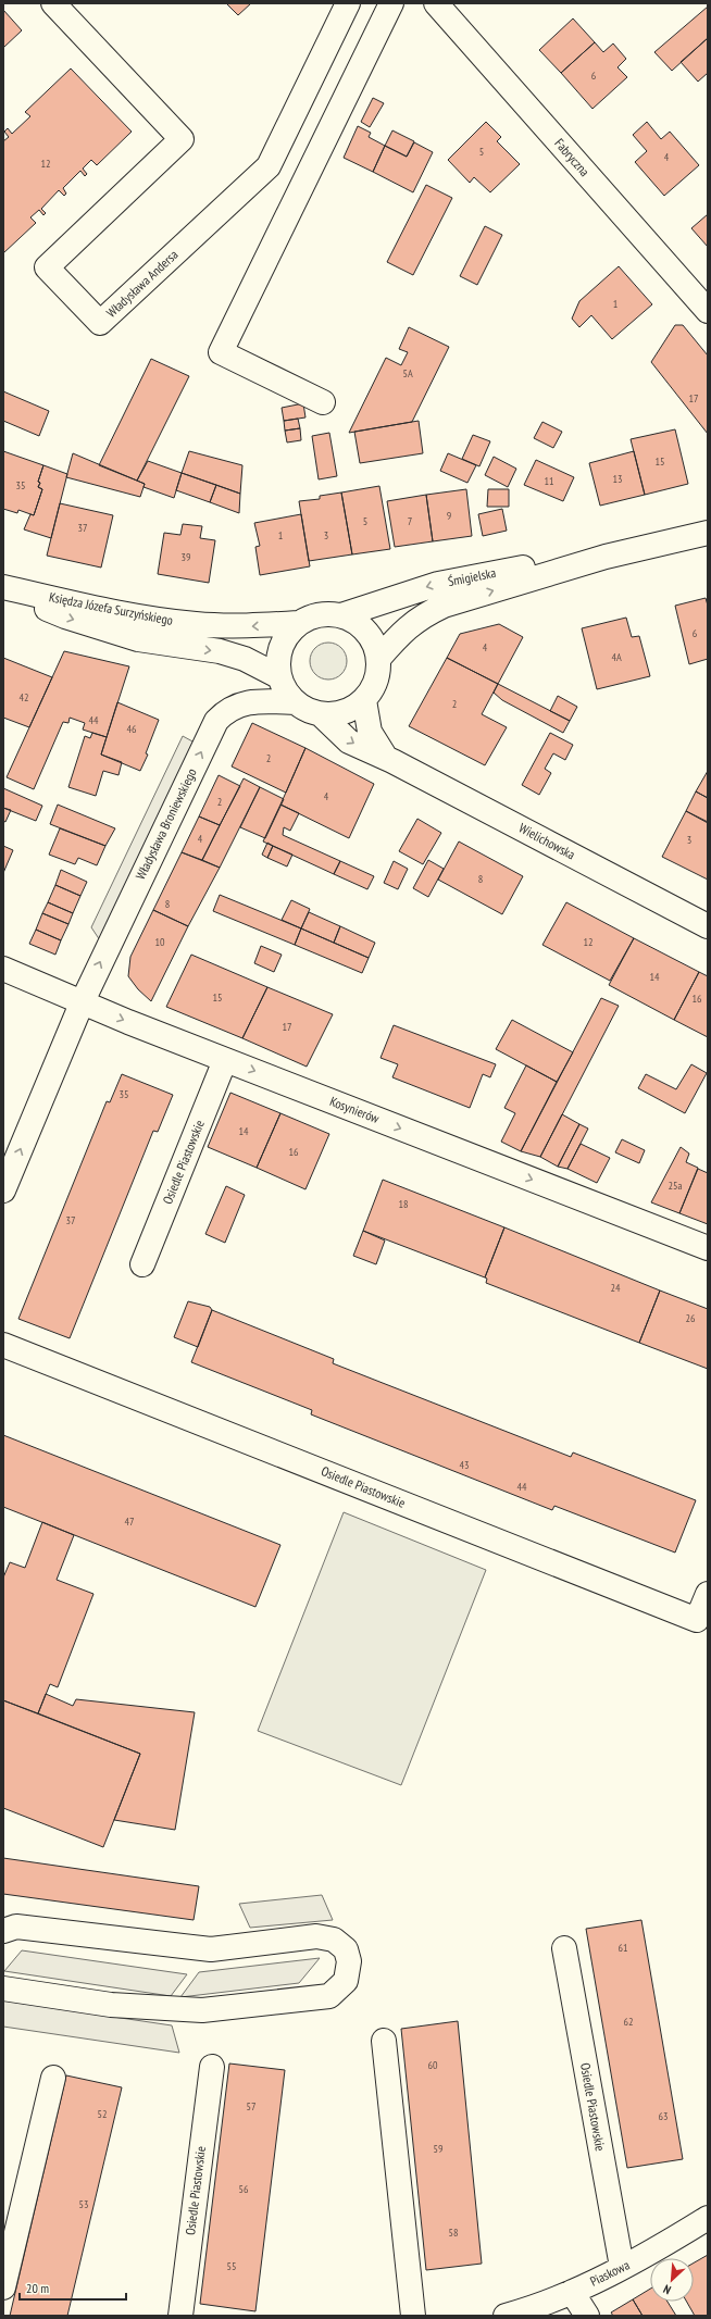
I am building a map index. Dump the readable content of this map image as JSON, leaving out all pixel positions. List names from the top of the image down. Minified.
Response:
{"streets":{"street":["Fabryczna","Władysława Andersa","Śmigielska","Księdza Józefa Surzyńskiego","Władysława Broniewskiego","Wielichowska","Kosynierów","Osiedle Piastowskie","Piaskowa"]},"crossings":[["Śmigielska","Księdza Józefa Surzyńskiego"],["Śmigielska","Władysława Broniewskiego"],["Śmigielska","Wielichowska"],["Księdza Józefa Surzyńskiego","Władysława Broniewskiego"],["Księdza Józefa Surzyńskiego","Wielichowska"],["Władysława Broniewskiego","Wielichowska"],["Władysława Broniewskiego","Kosynierów"],["Kosynierów","Osiedle Piastowskie"],["Osiedle Piastowskie","Piaskowa"]],"one_way":["Władysława Broniewskiego","Kosynierów"],"house_numbers":["6","5","4","12","1","5A","17","15","13","11","35","9","5","7","37","1","3","39","6","4","4A","42","2","44","46","2","4","2","4","3","8","8","10","12","14","15","16","17","35","14","16","25a","18","37","24","26","43","44","47","61","62","60","57","52","63","59","56","53","58","55"],"scale_bar":"20 m","north":"bottom left"}
